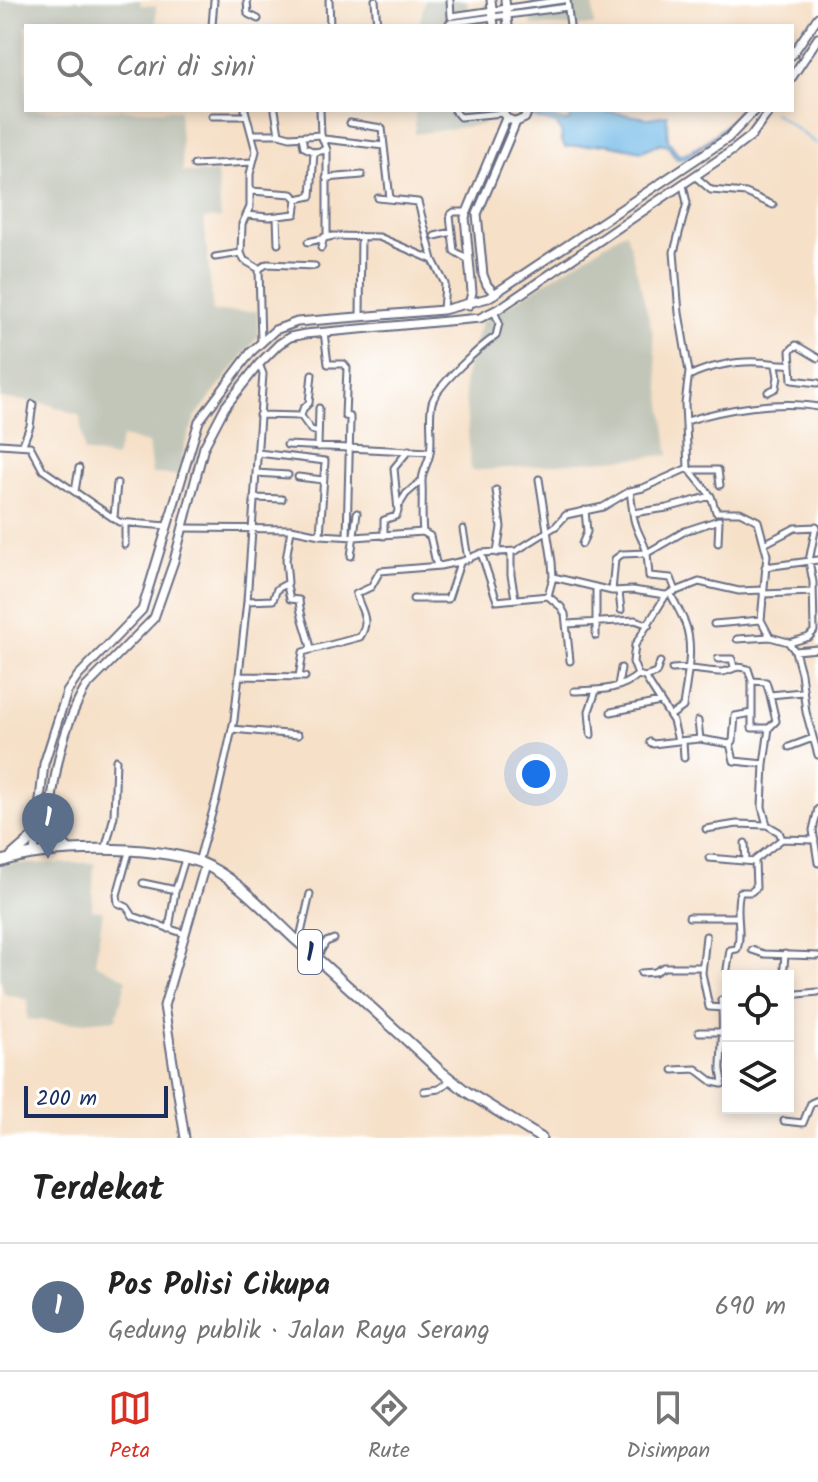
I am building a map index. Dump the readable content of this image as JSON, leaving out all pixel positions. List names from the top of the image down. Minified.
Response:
{"streets":{"highway":["1"]},"scale_bar":"200 m","page":{"search":"Cari di sini","pins":"1","scale":"200 m","heading":"Terdekat","list":[{"mark":"1","name":"Pos Polisi Cikupa","note":"Gedung publik · Jalan Raya Serang","value":"690 m"}],"nav":["Peta","Rute","Disimpan"]}}
